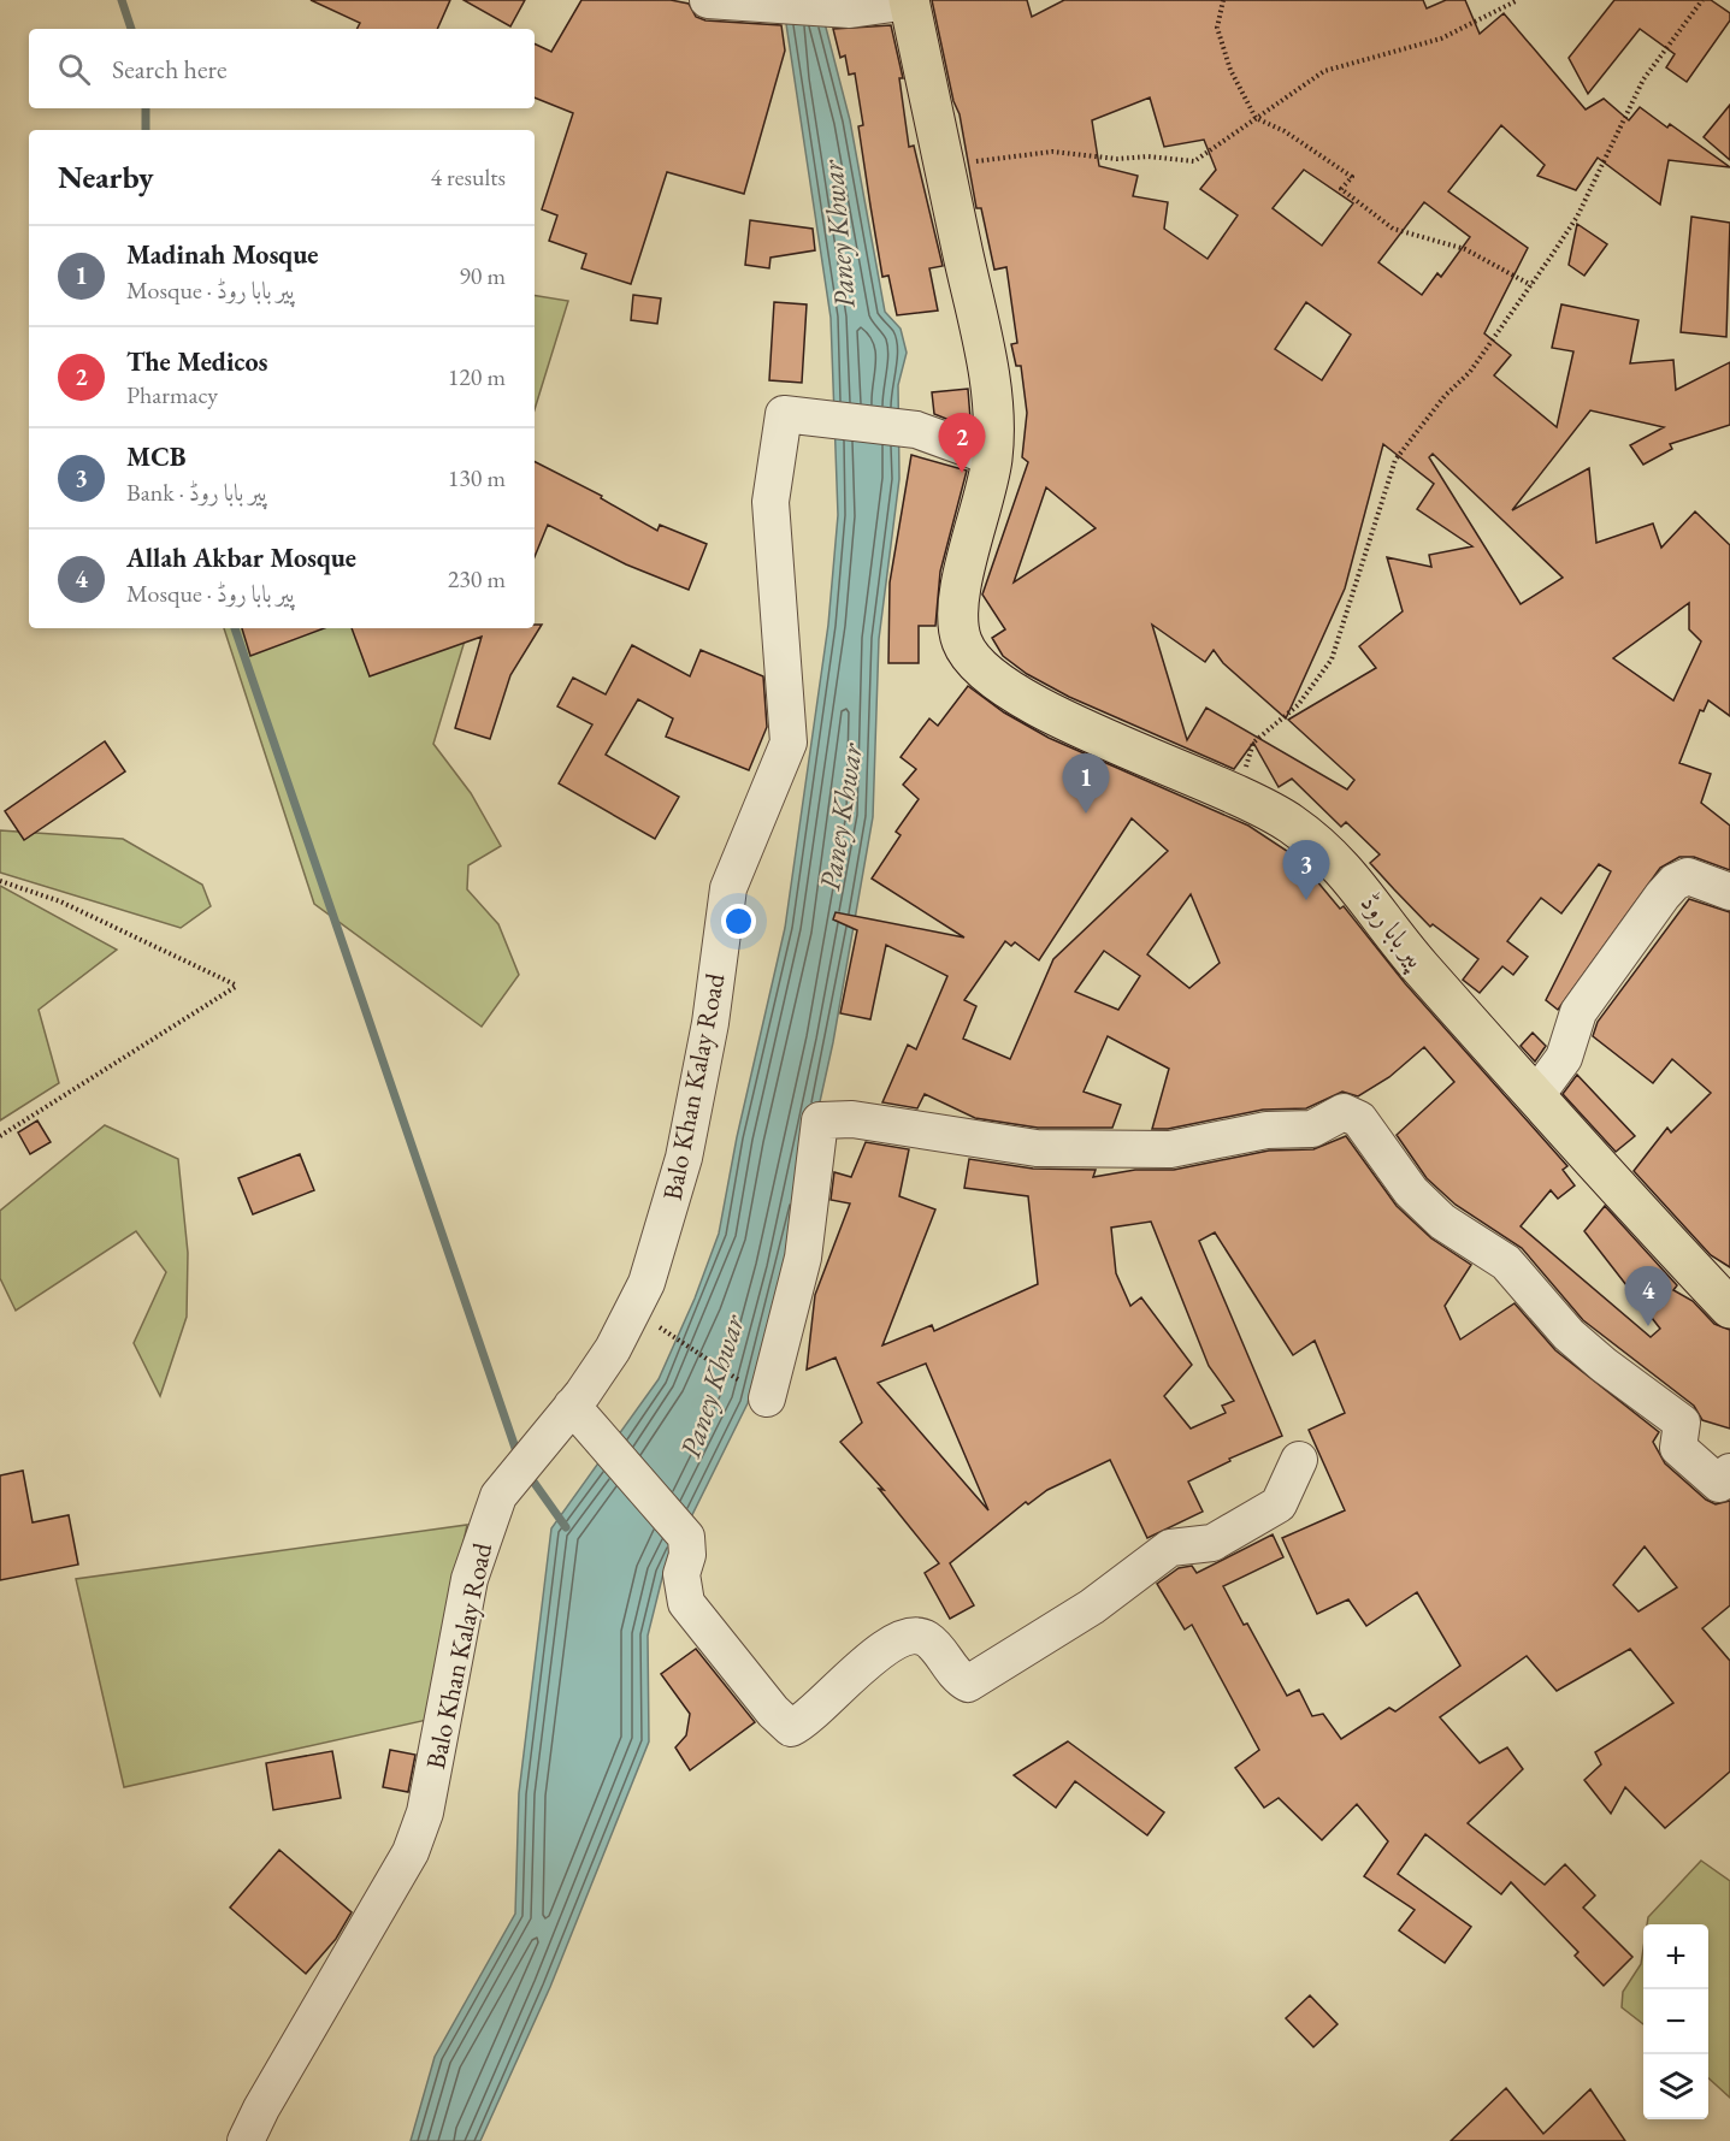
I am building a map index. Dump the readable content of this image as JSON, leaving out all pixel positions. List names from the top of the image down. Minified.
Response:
{"streets":{"main road":["پیر بابا روڈ"],"street":["Balo Khan Kalay Road"]},"crossings":[["پیر بابا روڈ","Balo Khan Kalay Road"]],"water":["Paney Khwar"],"page":{"search":"Search here","heading":["Nearby","4 results"],"list":[{"mark":"1","name":"Madinah Mosque","note":"Mosque · پیر بابا روڈ","value":"90 m"},{"mark":"2","name":"The Medicos","note":"Pharmacy","value":"120 m"},{"mark":"3","name":"MCB","note":"Bank · پیر بابا روڈ","value":"130 m"},{"mark":"4","name":"Allah Akbar Mosque","note":"Mosque · پیر بابا روڈ","value":"230 m"}],"pins":["2","1","3","4"],"map_buttons":["+","−"]}}
